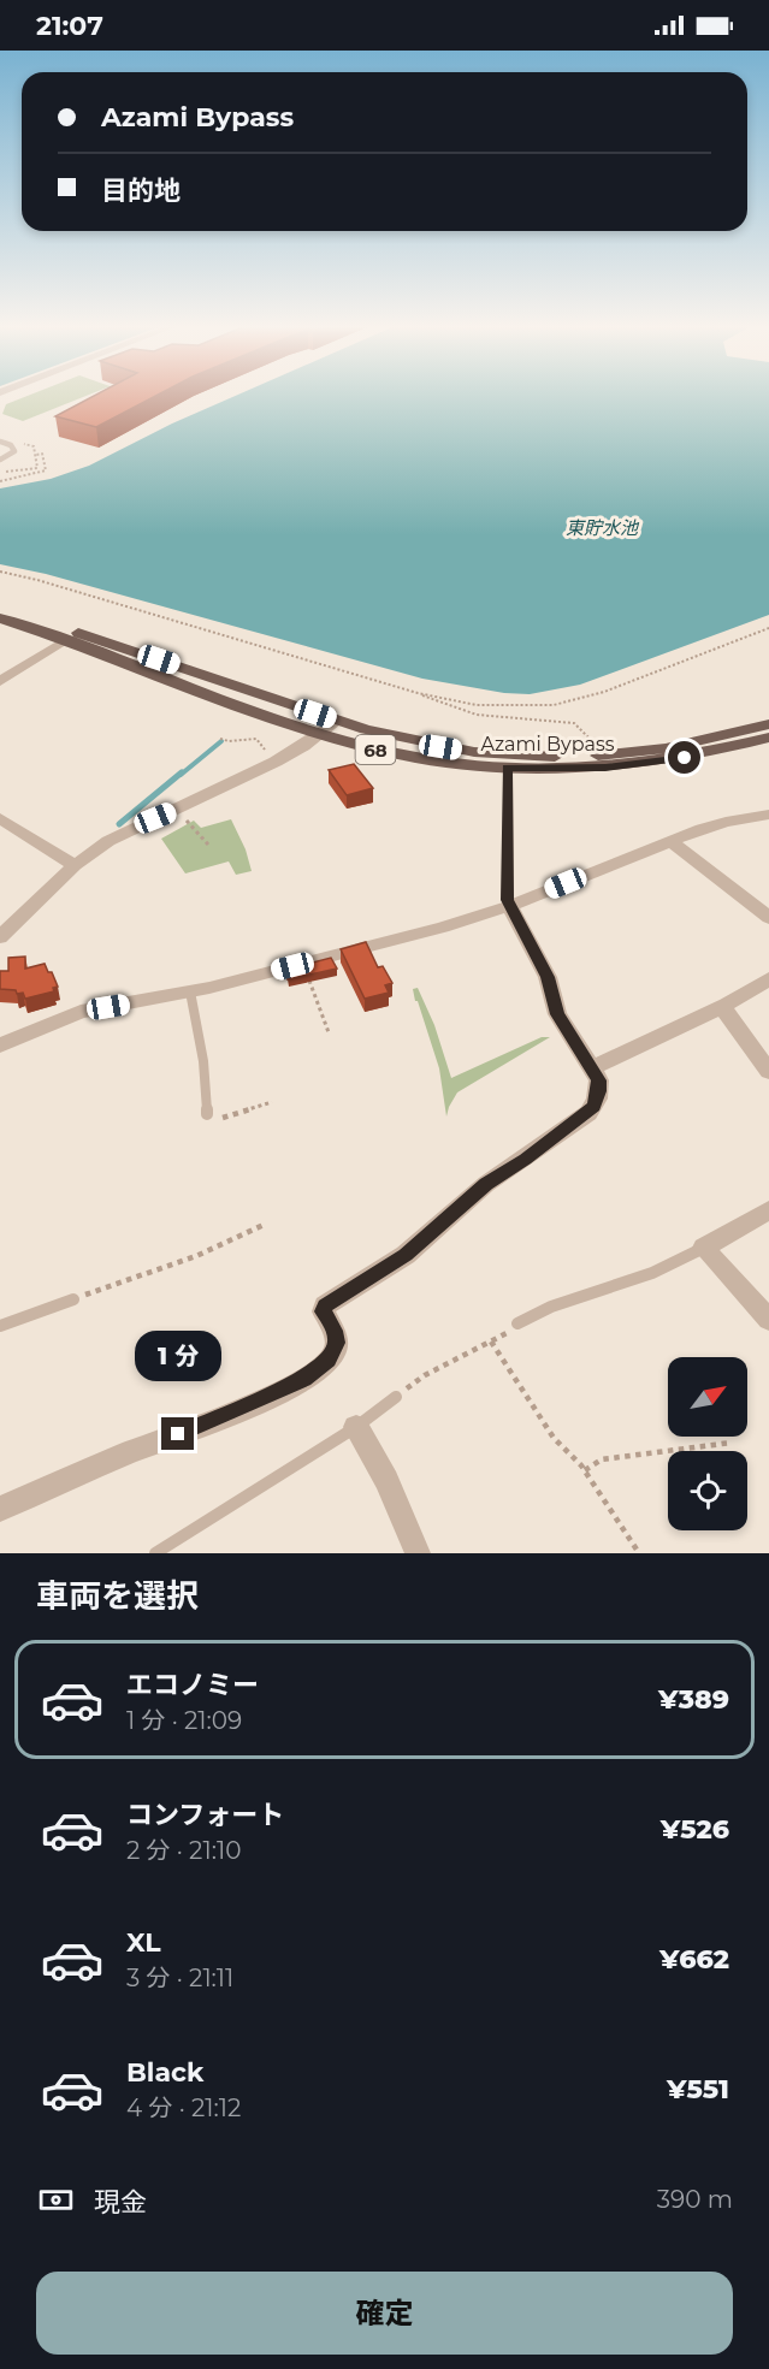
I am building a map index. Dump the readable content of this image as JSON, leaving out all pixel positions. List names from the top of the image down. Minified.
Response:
{"streets":{"main road":["Azami Bypass","68"]},"water":["東貯水池"],"north":"top right","page":{"status":"21:07","banner":["Azami Bypass","目的地"],"bubble":"1 分","heading":"車両を選択","list":[{"name":"エコノミー","note":"1 分 · 21:09","value":"¥389"},{"name":"コンフォート","note":"2 分 · 21:10","value":"¥526"},{"name":"XL","note":"3 分 · 21:11","value":"¥662"},{"name":"Black","note":"4 分 · 21:12","value":"¥551"}],"pay":["現金","390 m"],"buttons":"確定"}}
